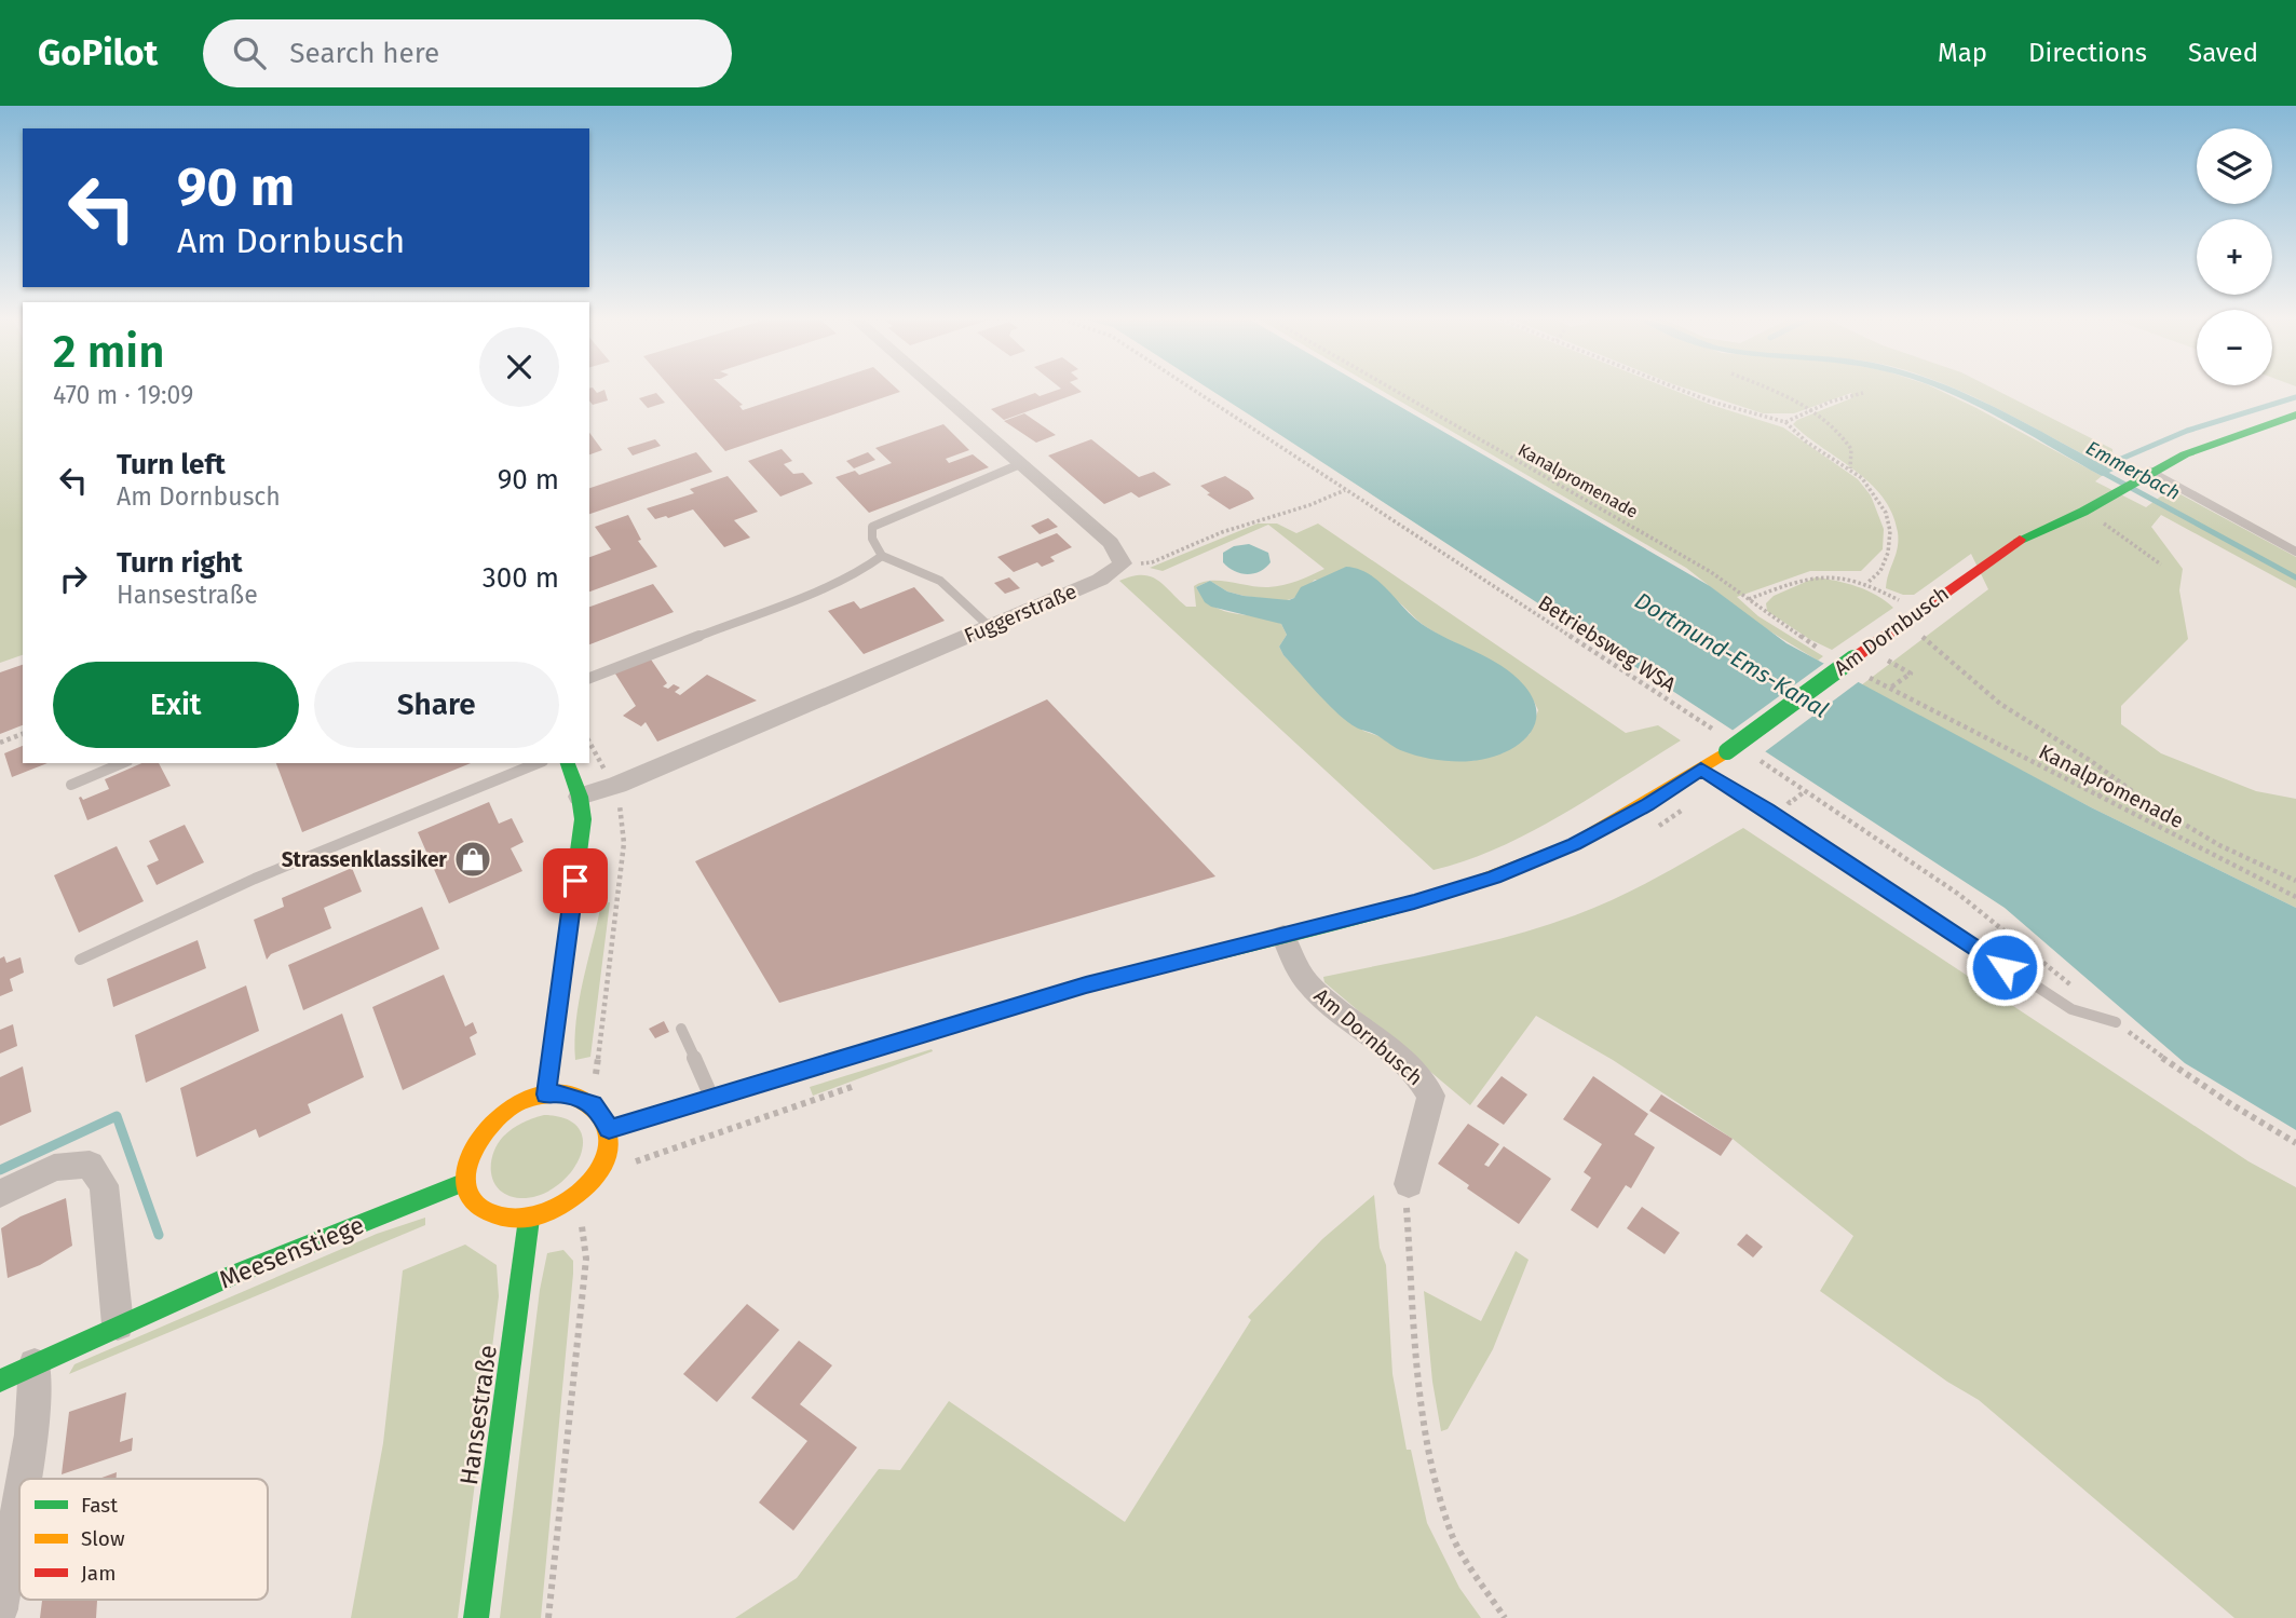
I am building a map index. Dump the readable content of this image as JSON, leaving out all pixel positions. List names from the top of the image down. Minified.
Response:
{"streets":{"street":["Fuggerstraße","Am Dornbusch","Meesenstiege","Hansestraße"],"path":["Kanalpromenade","Betriebsweg WSA"]},"crossings":[["Am Dornbusch","Betriebsweg WSA"],["Am Dornbusch","Meesenstiege"],["Am Dornbusch","Hansestraße"],["Meesenstiege","Hansestraße"]],"water":["Emmerbach","Dortmund-Ems-Kanal"],"places":{"shop":["Strassenklassiker"]},"legend":["Fast","Slow","Jam"],"page":{"header":"GoPilot","search":"Search here","nav":["Map","Directions","Saved"],"map_buttons":["+","−"],"turn":["90 m","Am Dornbusch"],"heading":["2 min","470 m · 19:09"],"list":[{"name":"Turn left","note":"Am Dornbusch","value":"90 m"},{"name":"Turn right","note":"Hansestraße","value":"300 m"}],"buttons":["Exit","Share"]}}
